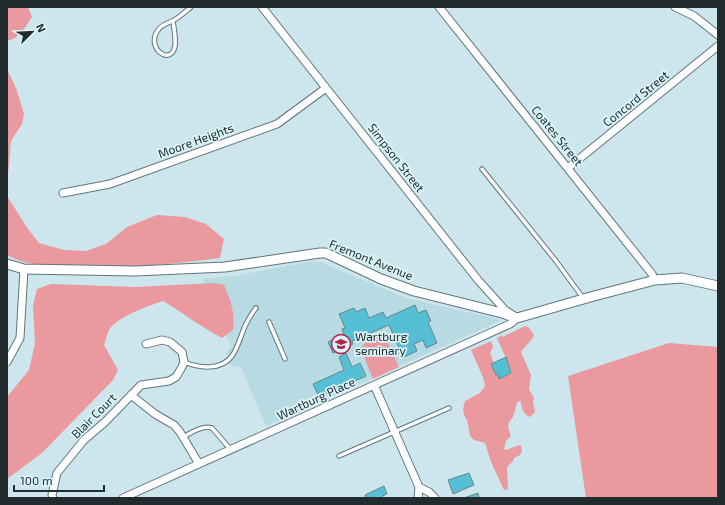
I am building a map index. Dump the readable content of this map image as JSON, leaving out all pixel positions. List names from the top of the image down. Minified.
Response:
{"streets":{"main road":["Fremont Avenue"],"street":["Concord Street","Coates Street","Moore Heights","Simpson Street","Wartburg Place","Blair Court"]},"crossings":[["Concord Street","Coates Street"],["Moore Heights","Simpson Street"],["Simpson Street","Fremont Avenue"],["Simpson Street","Wartburg Place"],["Fremont Avenue","Wartburg Place"],["Wartburg Place","Blair Court"]],"places":{"school or university":["Wartburg seminary"]},"scale_bar":"100 m","north":"top right"}
